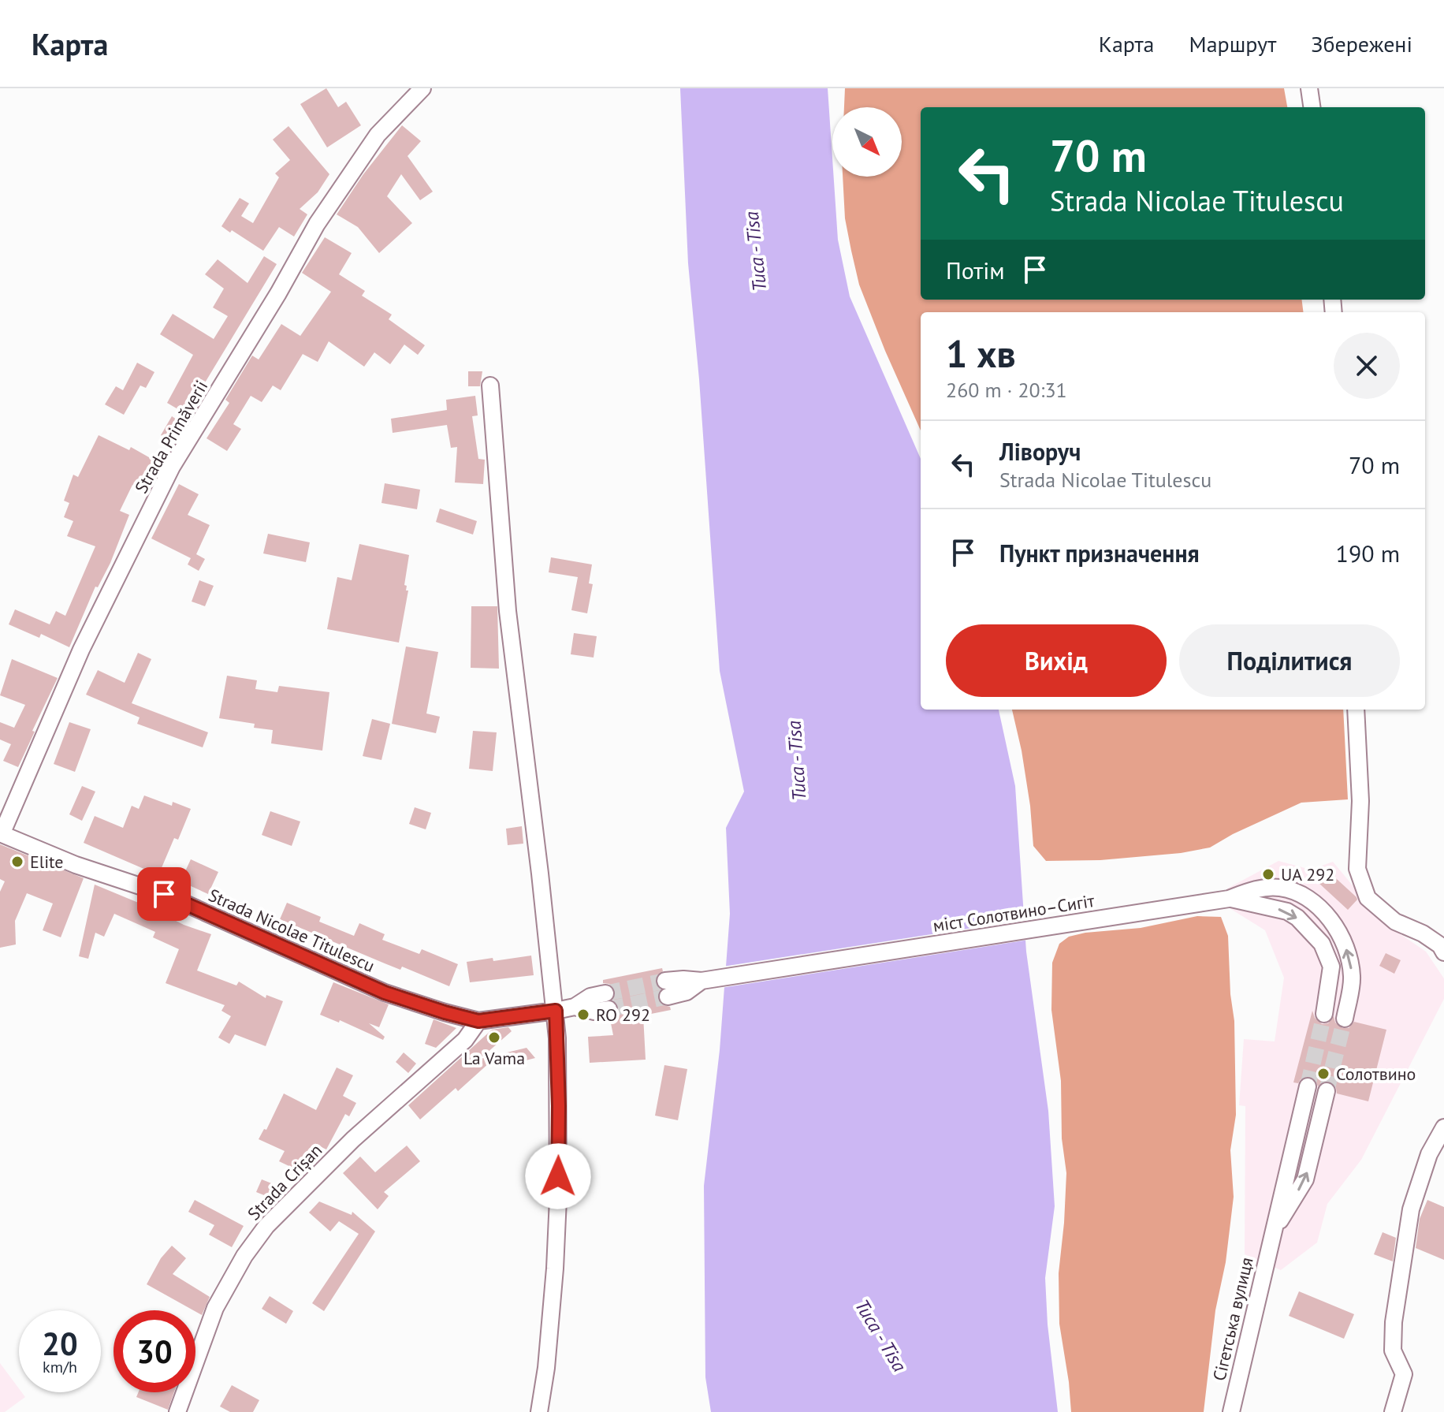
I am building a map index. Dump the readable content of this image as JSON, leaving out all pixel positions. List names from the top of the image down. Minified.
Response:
{"streets":{"street":["Strada Primăverii","міст Солотвино–Сигіт","Strada Nicolae Titulescu","Strada Crișan","Сігетська вулиця"]},"crossings":[["Strada Primăverii","Strada Nicolae Titulescu"],["Strada Nicolae Titulescu","Strada Crișan"]],"water":["Тиса - Tisa"],"places":["Elite","UA 292","RO 292","La Vama","Солотвино"],"north":"bottom right","page":{"header":"Карта","nav":["Карта","Маршрут","Збережені"],"turn":["70 m","Strada Nicolae Titulescu"],"then":"Потім","heading":["1 хв","260 m · 20:31"],"list":[{"name":"Ліворуч","note":"Strada Nicolae Titulescu","value":"70 m"},{"name":"Пункт призначення","value":"190 m"}],"buttons":["Вихід","Поділитися"],"speed":"20 km/h","limit":"30"}}
